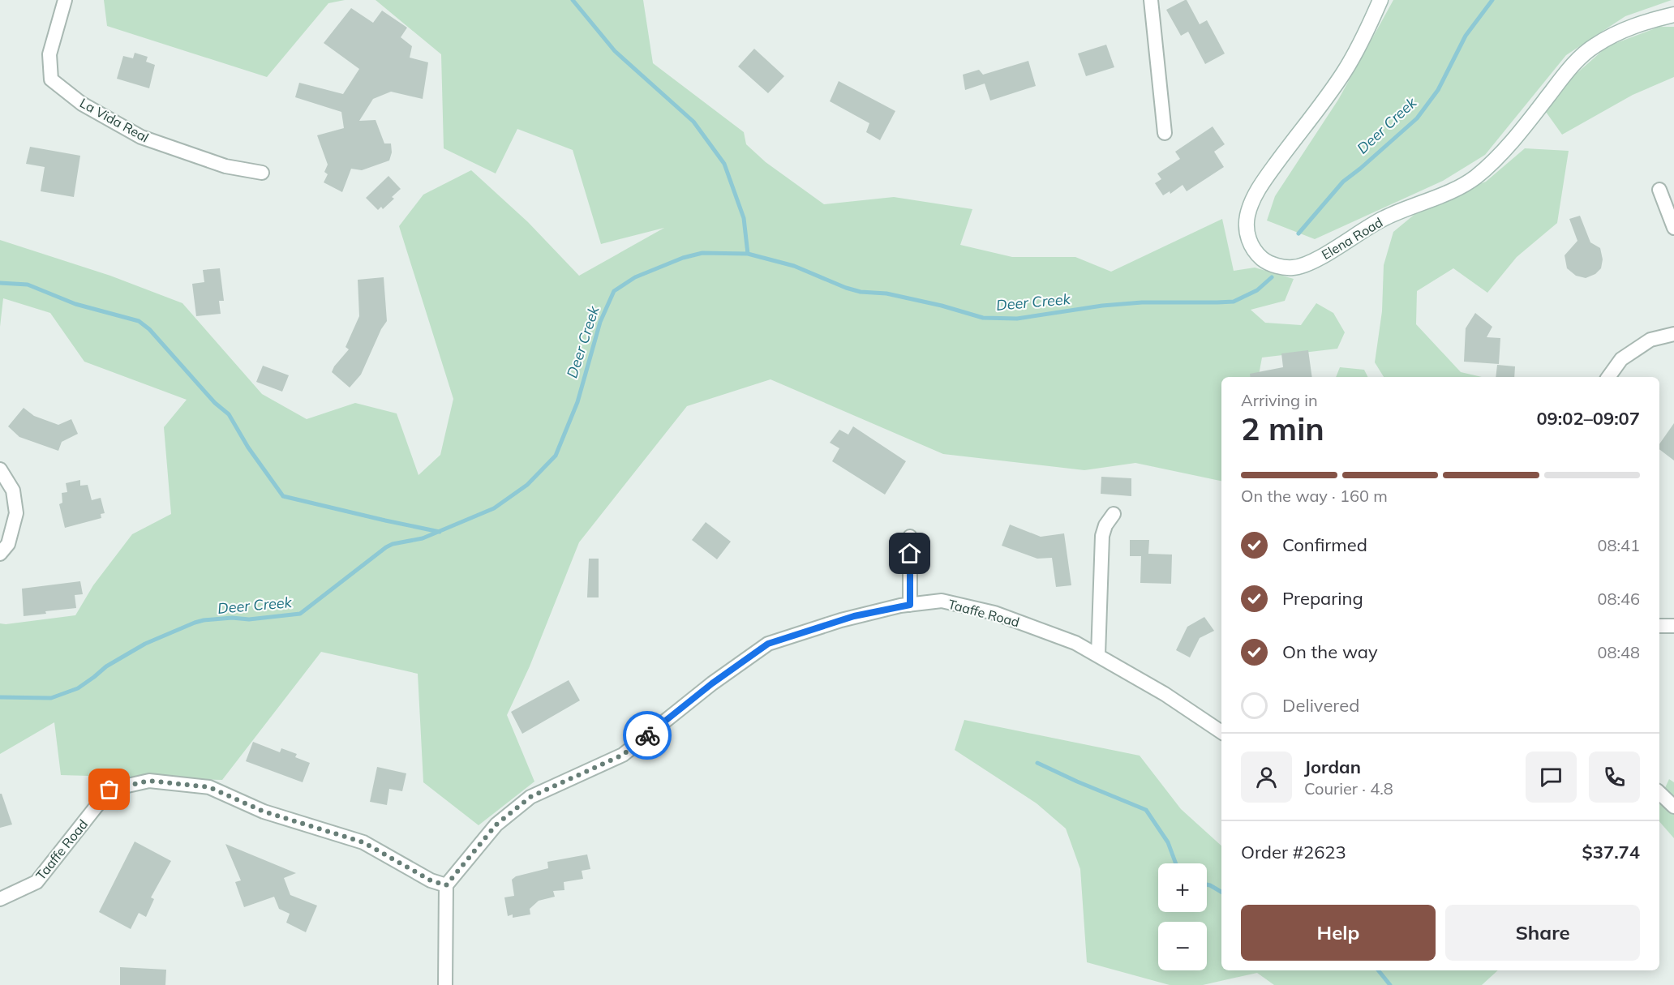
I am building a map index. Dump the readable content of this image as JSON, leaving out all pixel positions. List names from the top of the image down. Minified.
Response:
{"streets":{"street":["La Vida Real","Elena Road","Taaffe Road"]},"water":["Deer Creek"],"page":{"heading":["2 min","Arriving in","09:02–09:07"],"panel":["Jordan","Courier · 4.8","Order #2623","$37.74"],"bar":"On the way · 160 m","list":[["Confirmed","08:41"],["Preparing","08:46"],["On the way","08:48"],"Delivered"],"map_buttons":["+","−"],"buttons":["Help","Share"]}}
